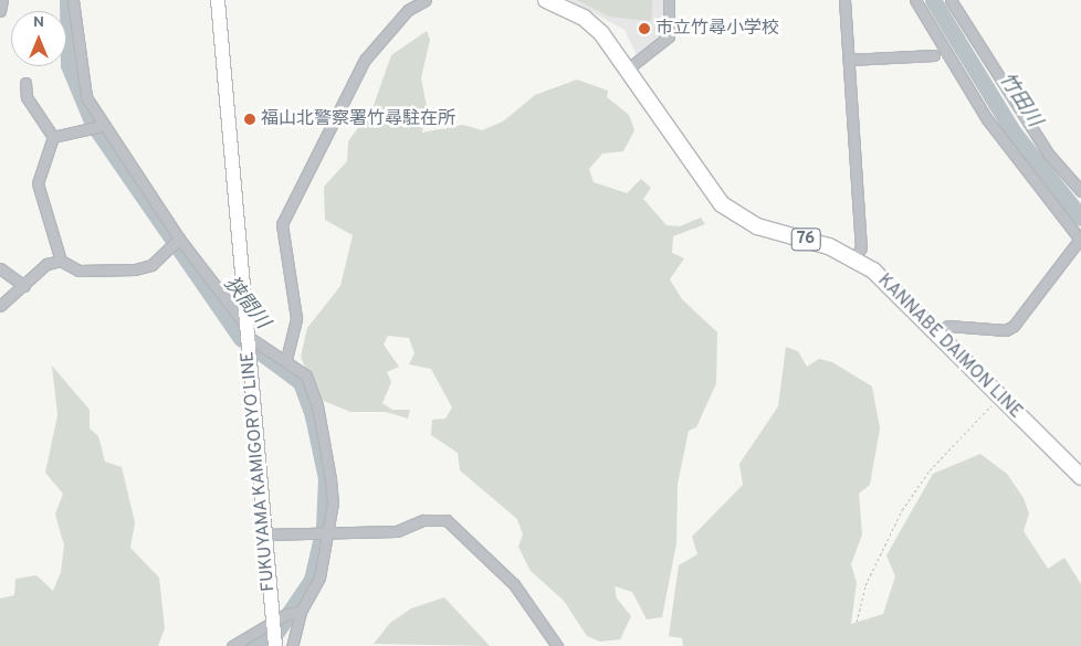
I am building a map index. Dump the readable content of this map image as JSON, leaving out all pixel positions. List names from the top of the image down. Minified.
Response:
{"streets":{"main road":["76","KANNABE DAIMON LINE","FUKUYAMA KAMIGORYO LINE"]},"water":["竹田川","狭間川"],"places":["市立竹尋小学校","福山北警察署竹尋駐在所"],"north":"top"}
